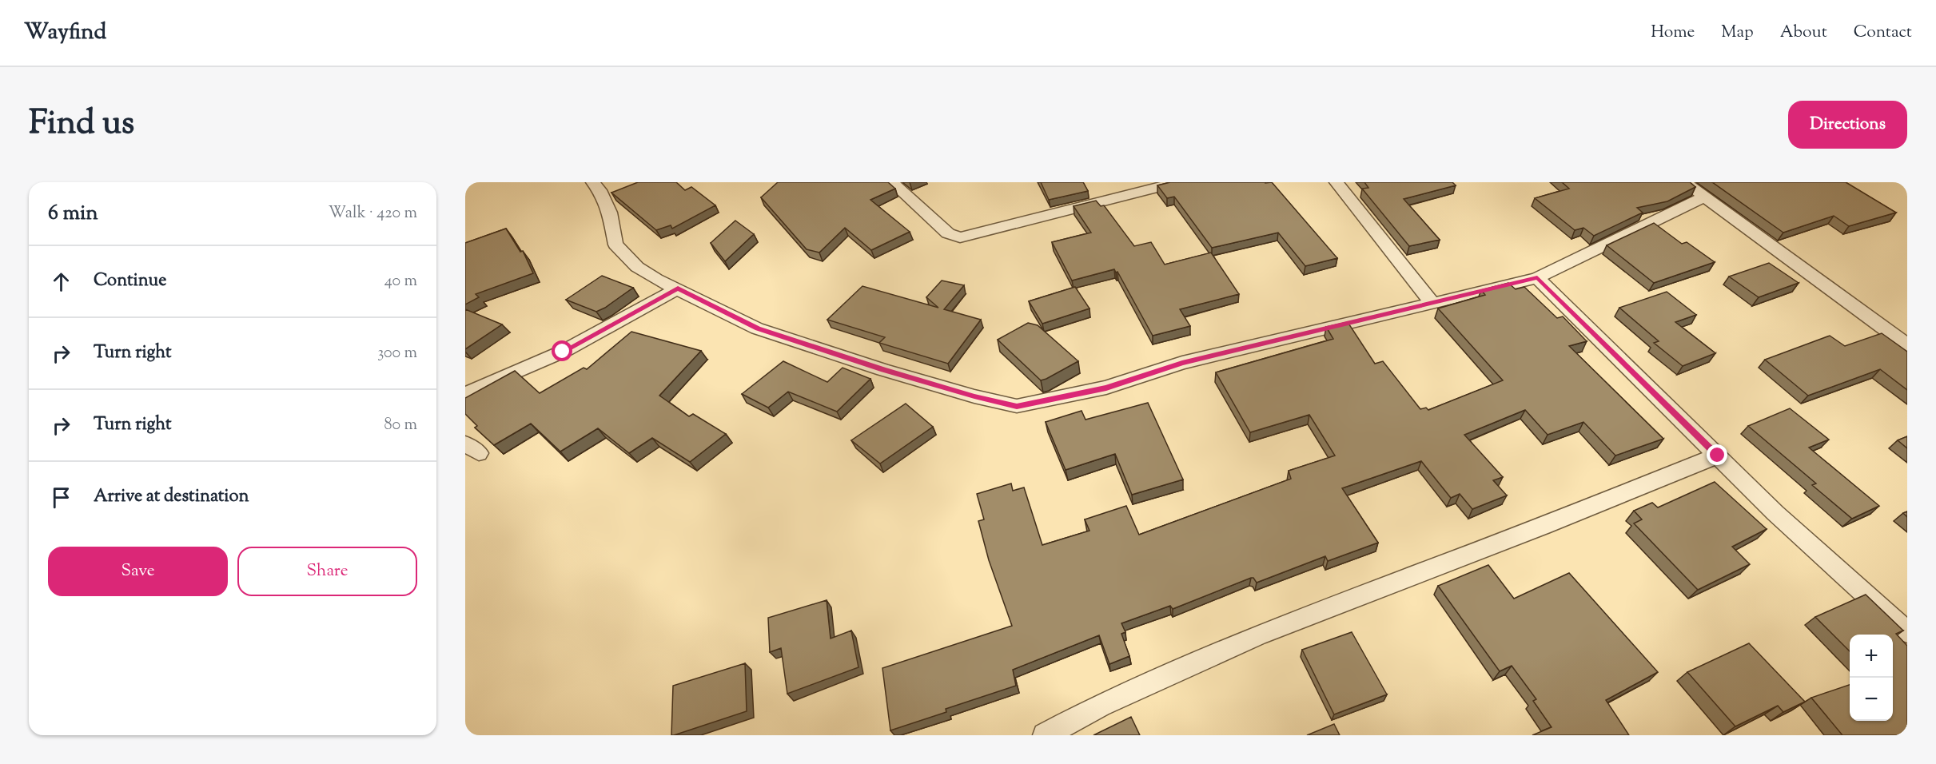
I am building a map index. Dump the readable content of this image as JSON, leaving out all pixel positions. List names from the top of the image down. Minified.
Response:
{"page":{"header":"Wayfind","nav":["Home","Map","About","Contact"],"title":"Find us","buttons":["Directions",["Save","Share"]],"heading":["6 min","Walk · 420 m"],"list":[["Continue","40 m"],["Turn right","300 m"],["Turn right","80 m"],"Arrive at destination"],"map_buttons":["+","−"]}}
